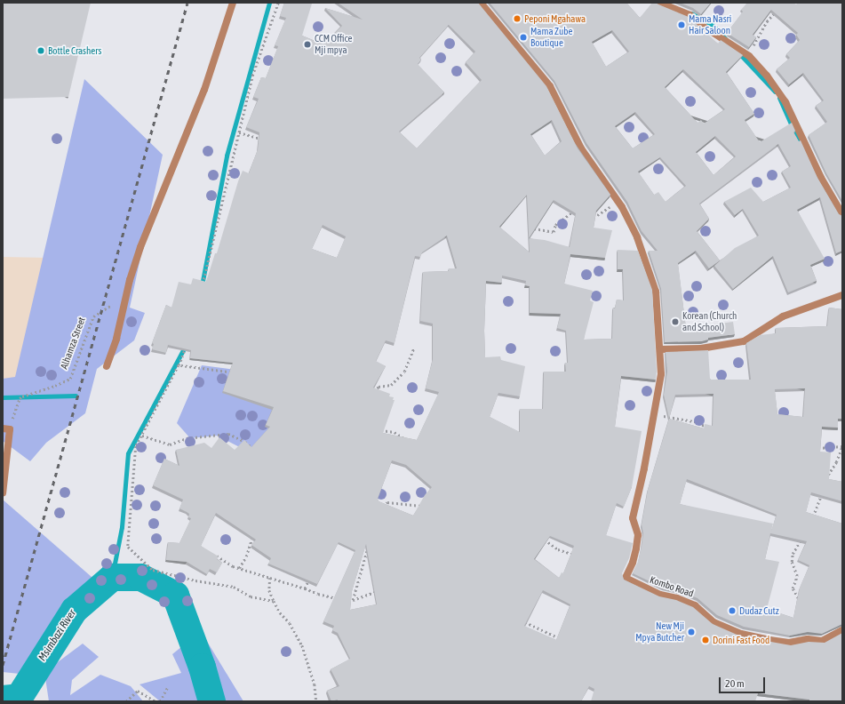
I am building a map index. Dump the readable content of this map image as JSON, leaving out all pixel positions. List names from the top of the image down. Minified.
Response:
{"streets":{"street":["Kombo Road"],"path":["Alhamza Street"]},"water":["Msimbazi River"],"places":["Peponi Mgahawa","Mama Nasri Hair Saloon","Mama Zube Boutique","CCM Office Mji mpya","Bottle Crashers","Korean (Church and School)","Dudaz Cutz","New Mji Mpya Butcher","Dorini Fast Food"],"scale_bar":"20 m"}
